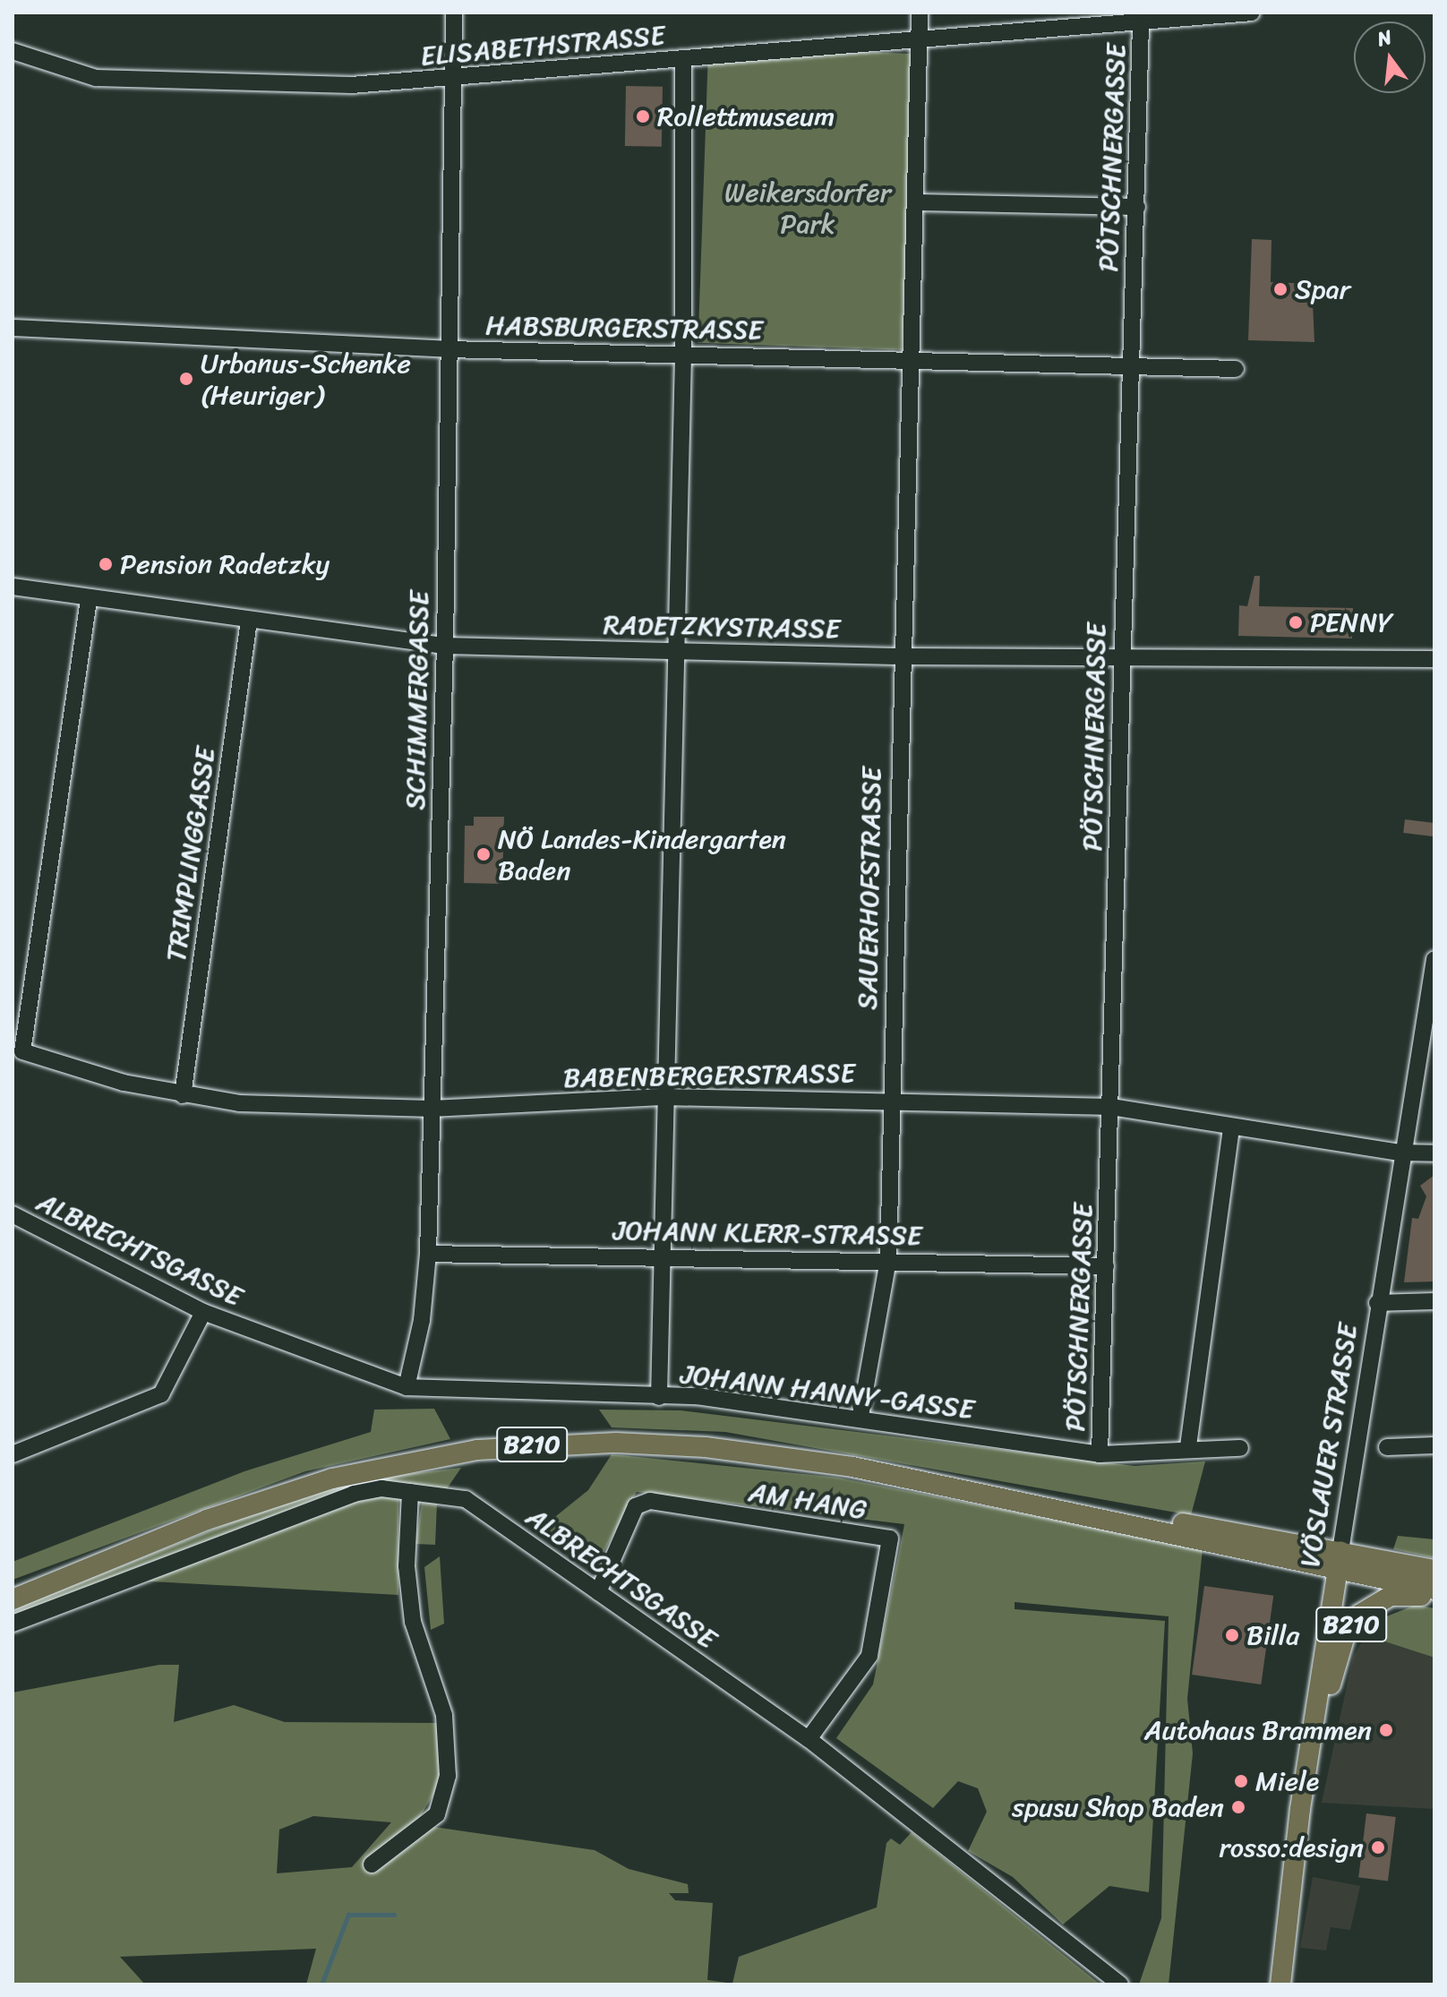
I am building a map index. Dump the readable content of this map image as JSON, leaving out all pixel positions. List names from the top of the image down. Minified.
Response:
{"streets":{"main road":["B210","VÖSLAUER STRASSE"],"street":["ELISABETHSTRASSE","PÖTSCHNERGASSE","HABSBURGERSTRASSE","RADETZKYSTRASSE","SCHIMMERGASSE","TRIMPLINGGASSE","SAUERHOFSTRASSE","BABENBERGERSTRASSE","JOHANN KLERR-STRASSE","ALBRECHTSGASSE","JOHANN HANNY-GASSE","AM HANG"]},"crossings":[["ELISABETHSTRASSE","PÖTSCHNERGASSE"],["ELISABETHSTRASSE","SCHIMMERGASSE"],["ELISABETHSTRASSE","SAUERHOFSTRASSE"],["PÖTSCHNERGASSE","HABSBURGERSTRASSE"],["PÖTSCHNERGASSE","RADETZKYSTRASSE"],["PÖTSCHNERGASSE","BABENBERGERSTRASSE"],["PÖTSCHNERGASSE","JOHANN KLERR-STRASSE"],["PÖTSCHNERGASSE","JOHANN HANNY-GASSE"],["HABSBURGERSTRASSE","SCHIMMERGASSE"],["HABSBURGERSTRASSE","SAUERHOFSTRASSE"],["RADETZKYSTRASSE","SCHIMMERGASSE"],["RADETZKYSTRASSE","TRIMPLINGGASSE"],["RADETZKYSTRASSE","SAUERHOFSTRASSE"],["RADETZKYSTRASSE","BABENBERGERSTRASSE"],["SCHIMMERGASSE","BABENBERGERSTRASSE"],["SCHIMMERGASSE","JOHANN KLERR-STRASSE"],["SCHIMMERGASSE","ALBRECHTSGASSE"],["SCHIMMERGASSE","JOHANN HANNY-GASSE"],["TRIMPLINGGASSE","BABENBERGERSTRASSE"],["SAUERHOFSTRASSE","BABENBERGERSTRASSE"],["SAUERHOFSTRASSE","JOHANN KLERR-STRASSE"],["SAUERHOFSTRASSE","JOHANN HANNY-GASSE"],["BABENBERGERSTRASSE","VÖSLAUER STRASSE"],["ALBRECHTSGASSE","JOHANN HANNY-GASSE"],["ALBRECHTSGASSE","AM HANG"],["B210","VÖSLAUER STRASSE"]],"parks":["Weikersdorfer Park"],"places":["Rollettmuseum","Spar","Urbanus-Schenke (Heuriger)","Pension Radetzky","PENNY","NÖ Landes-Kindergarten Baden","Billa","Autohaus Brammen","Miele","spusu Shop Baden","rosso:design"],"north":"top"}
